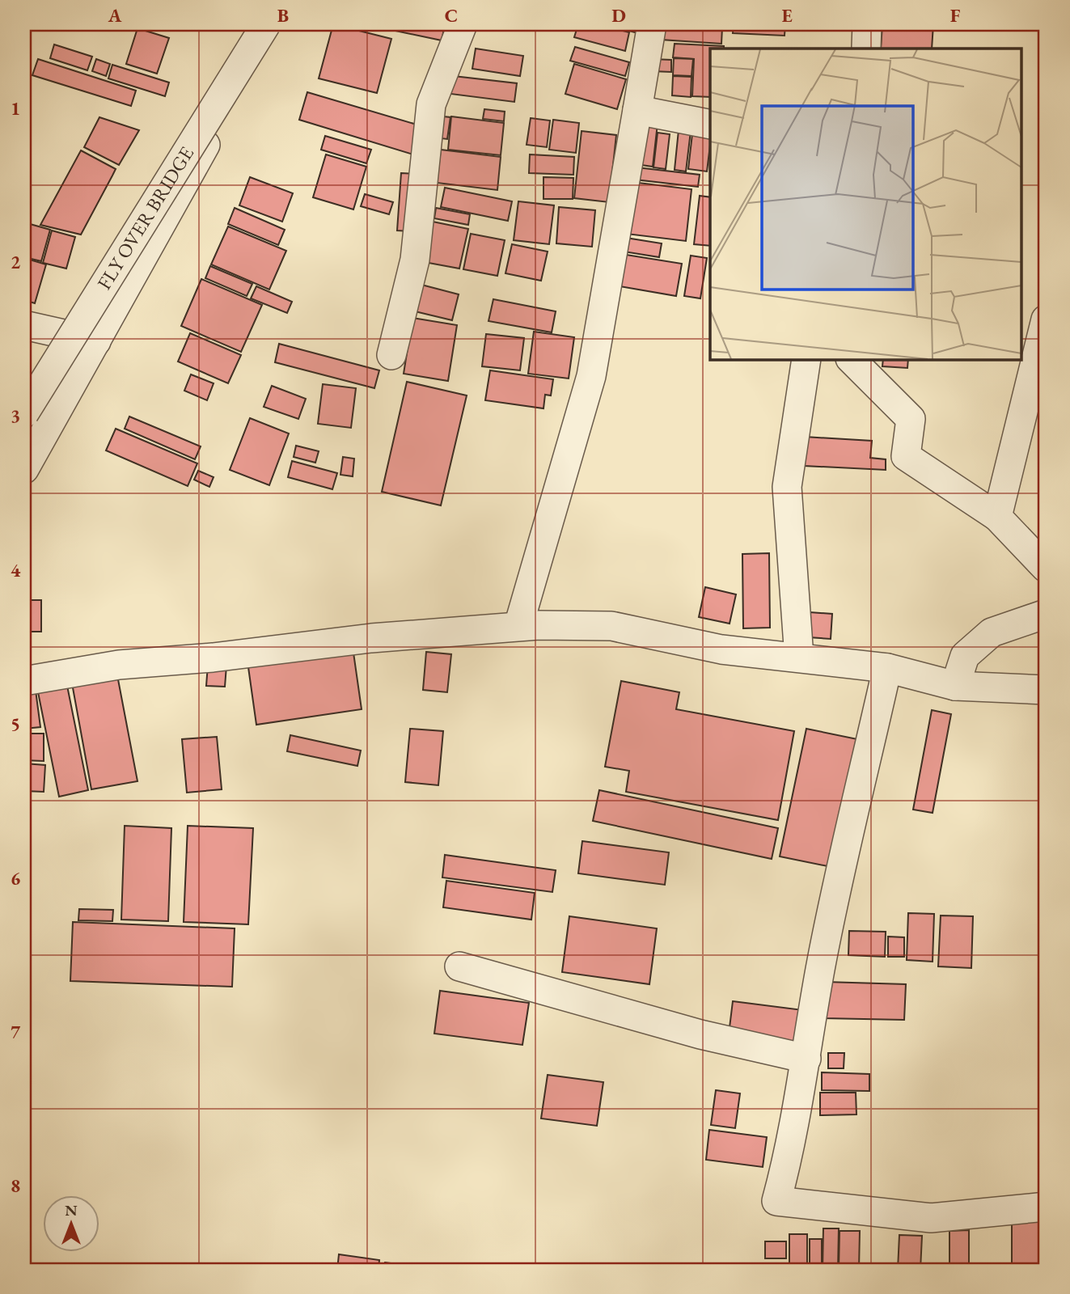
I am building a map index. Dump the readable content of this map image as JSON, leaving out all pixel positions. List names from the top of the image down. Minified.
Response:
{"streets":{"street":["FLY OVER BRIDGE"]},"north":"top","grid":{"columns":["A","B","C","D","E","F"],"rows":["1","2","3","4","5","6","7","8"]}}
